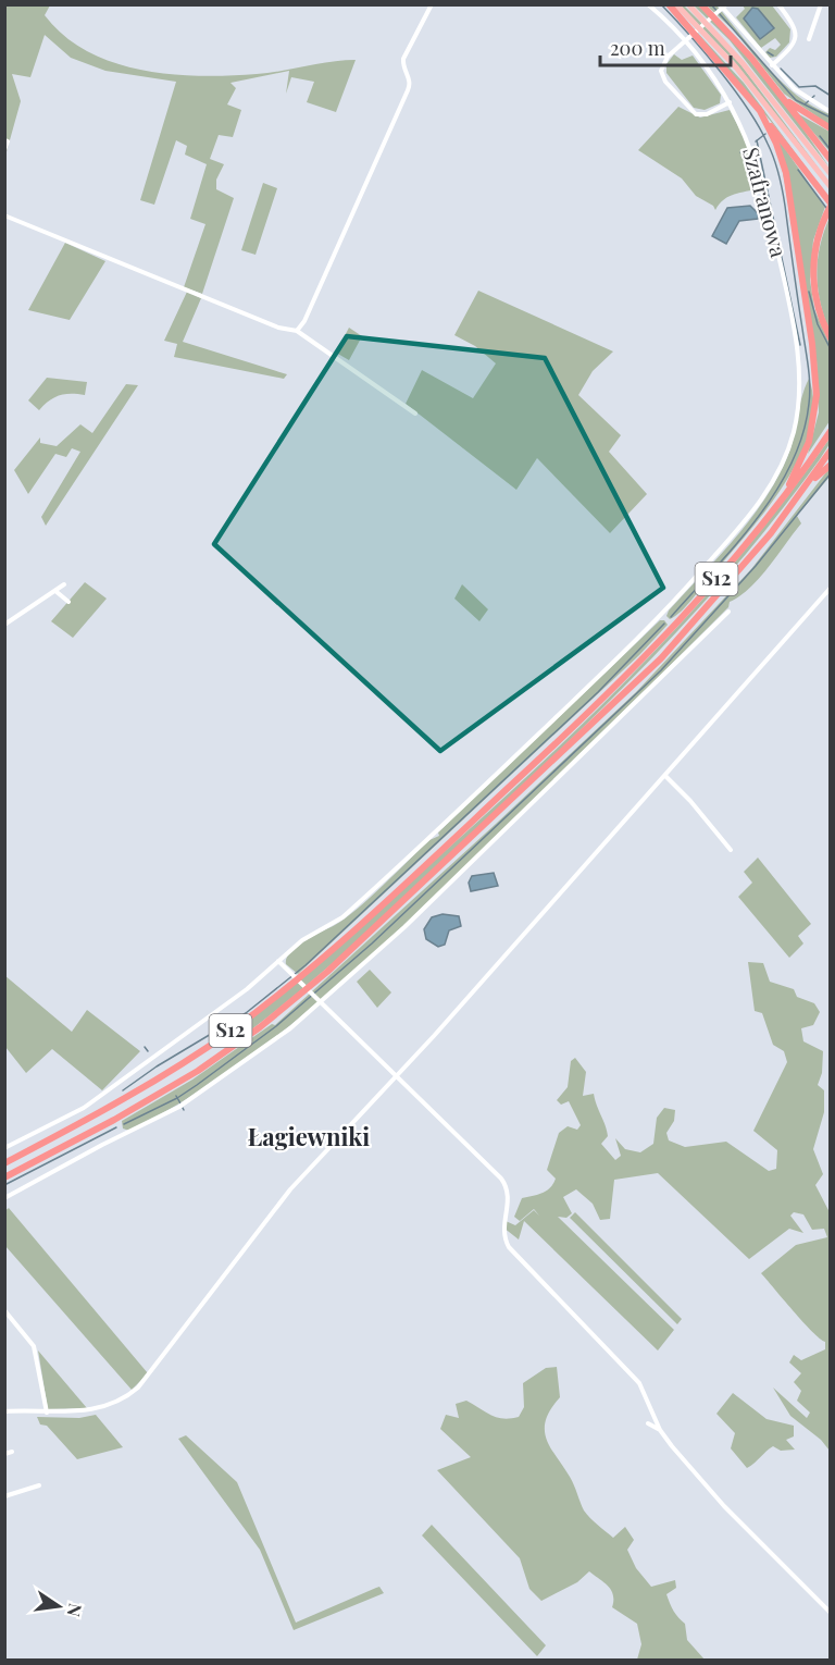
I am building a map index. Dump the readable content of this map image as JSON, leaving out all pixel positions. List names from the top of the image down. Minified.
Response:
{"streets":{"highway":["S12"],"street":["Szafranowa"]},"districts":["Łagiewniki"],"scale_bar":"200 m","north":"right"}
